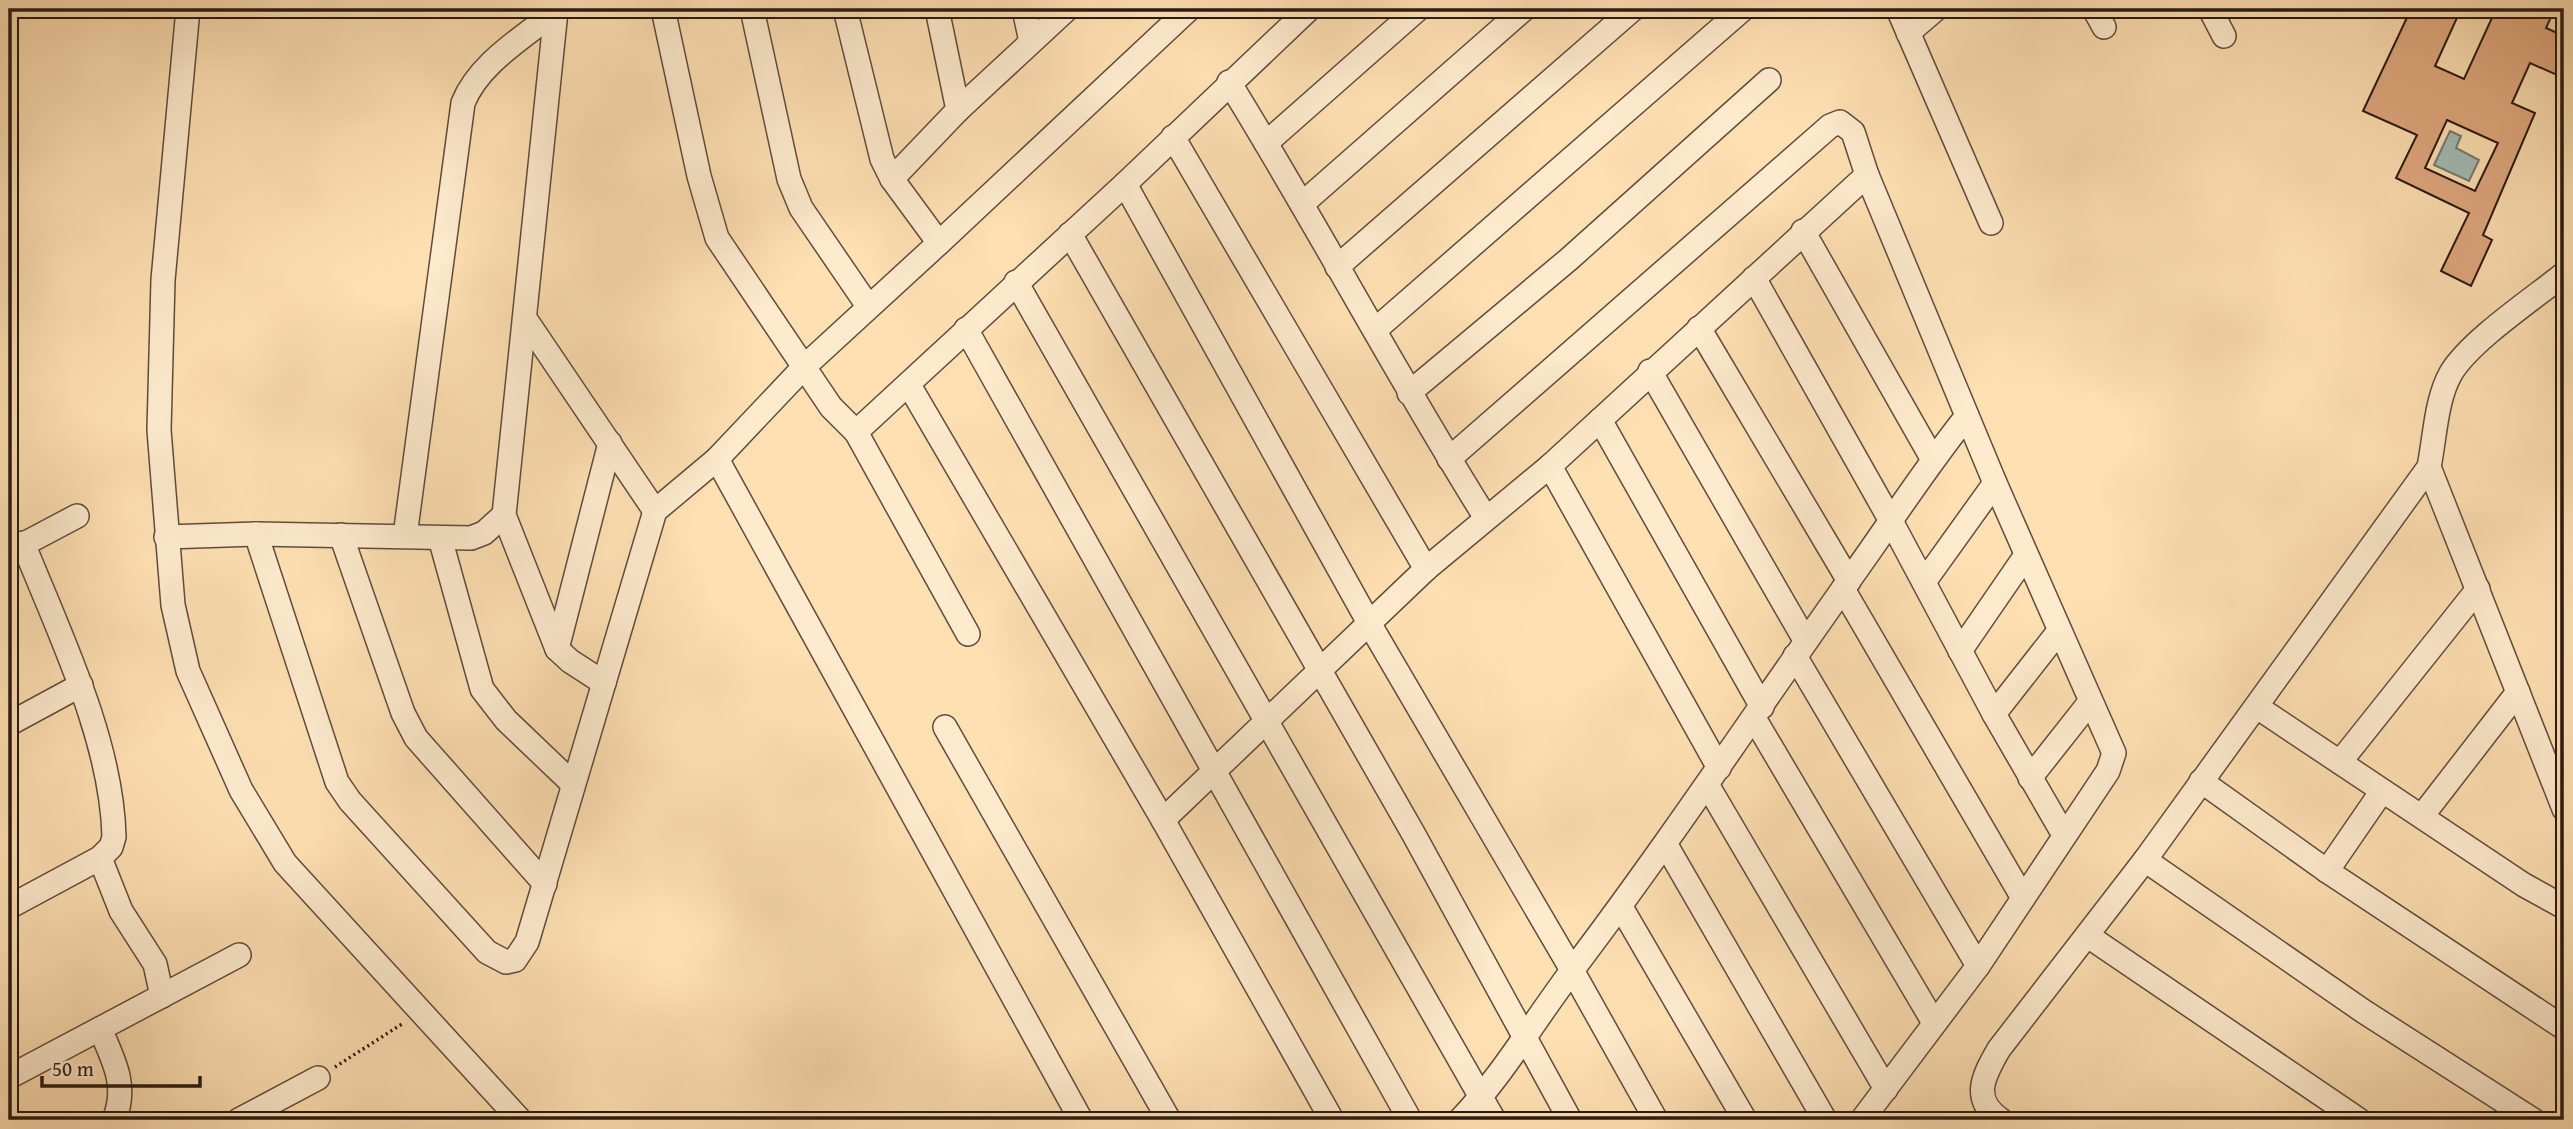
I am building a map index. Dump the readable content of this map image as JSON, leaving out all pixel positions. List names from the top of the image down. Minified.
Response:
{"scale_bar":"50 m"}
